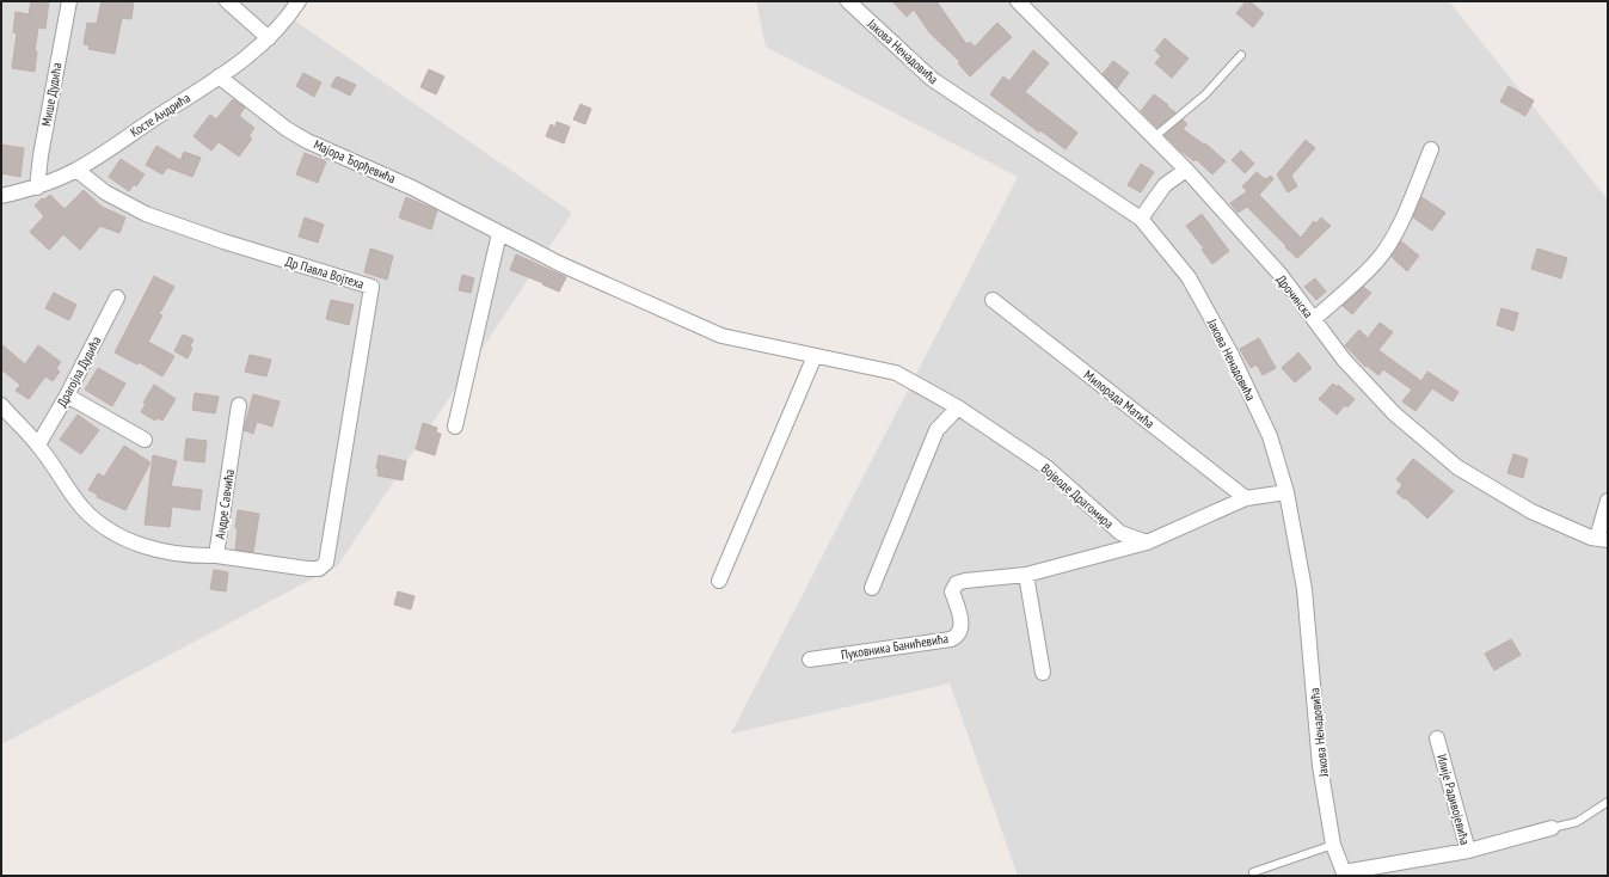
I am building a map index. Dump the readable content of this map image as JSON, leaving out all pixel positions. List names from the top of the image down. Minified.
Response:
{"streets":{"street":["Јакова Ненадовића","Мише Дудића","Косте Андрића","Мајора Ђорђевића","Др Павла Војтеха","Дрочинска","Драгојла Дудића","Милорада Матића","Војводе Драгомира","Андре Савчића","Пуковника Банићевића","Илије Радивојевића"]},"crossings":[["Јакова Ненадовића","Илије Радивојевића"],["Мише Дудића","Косте Андрића"],["Косте Андрића","Мајора Ђорђевића"],["Косте Андрића","Др Павла Војтеха"],["Мајора Ђорђевића","Војводе Драгомира"],["Др Павла Војтеха","Андре Савчића"],["Драгојла Дудића","Андре Савчића"],["Војводе Драгомира","Пуковника Банићевића"]]}
